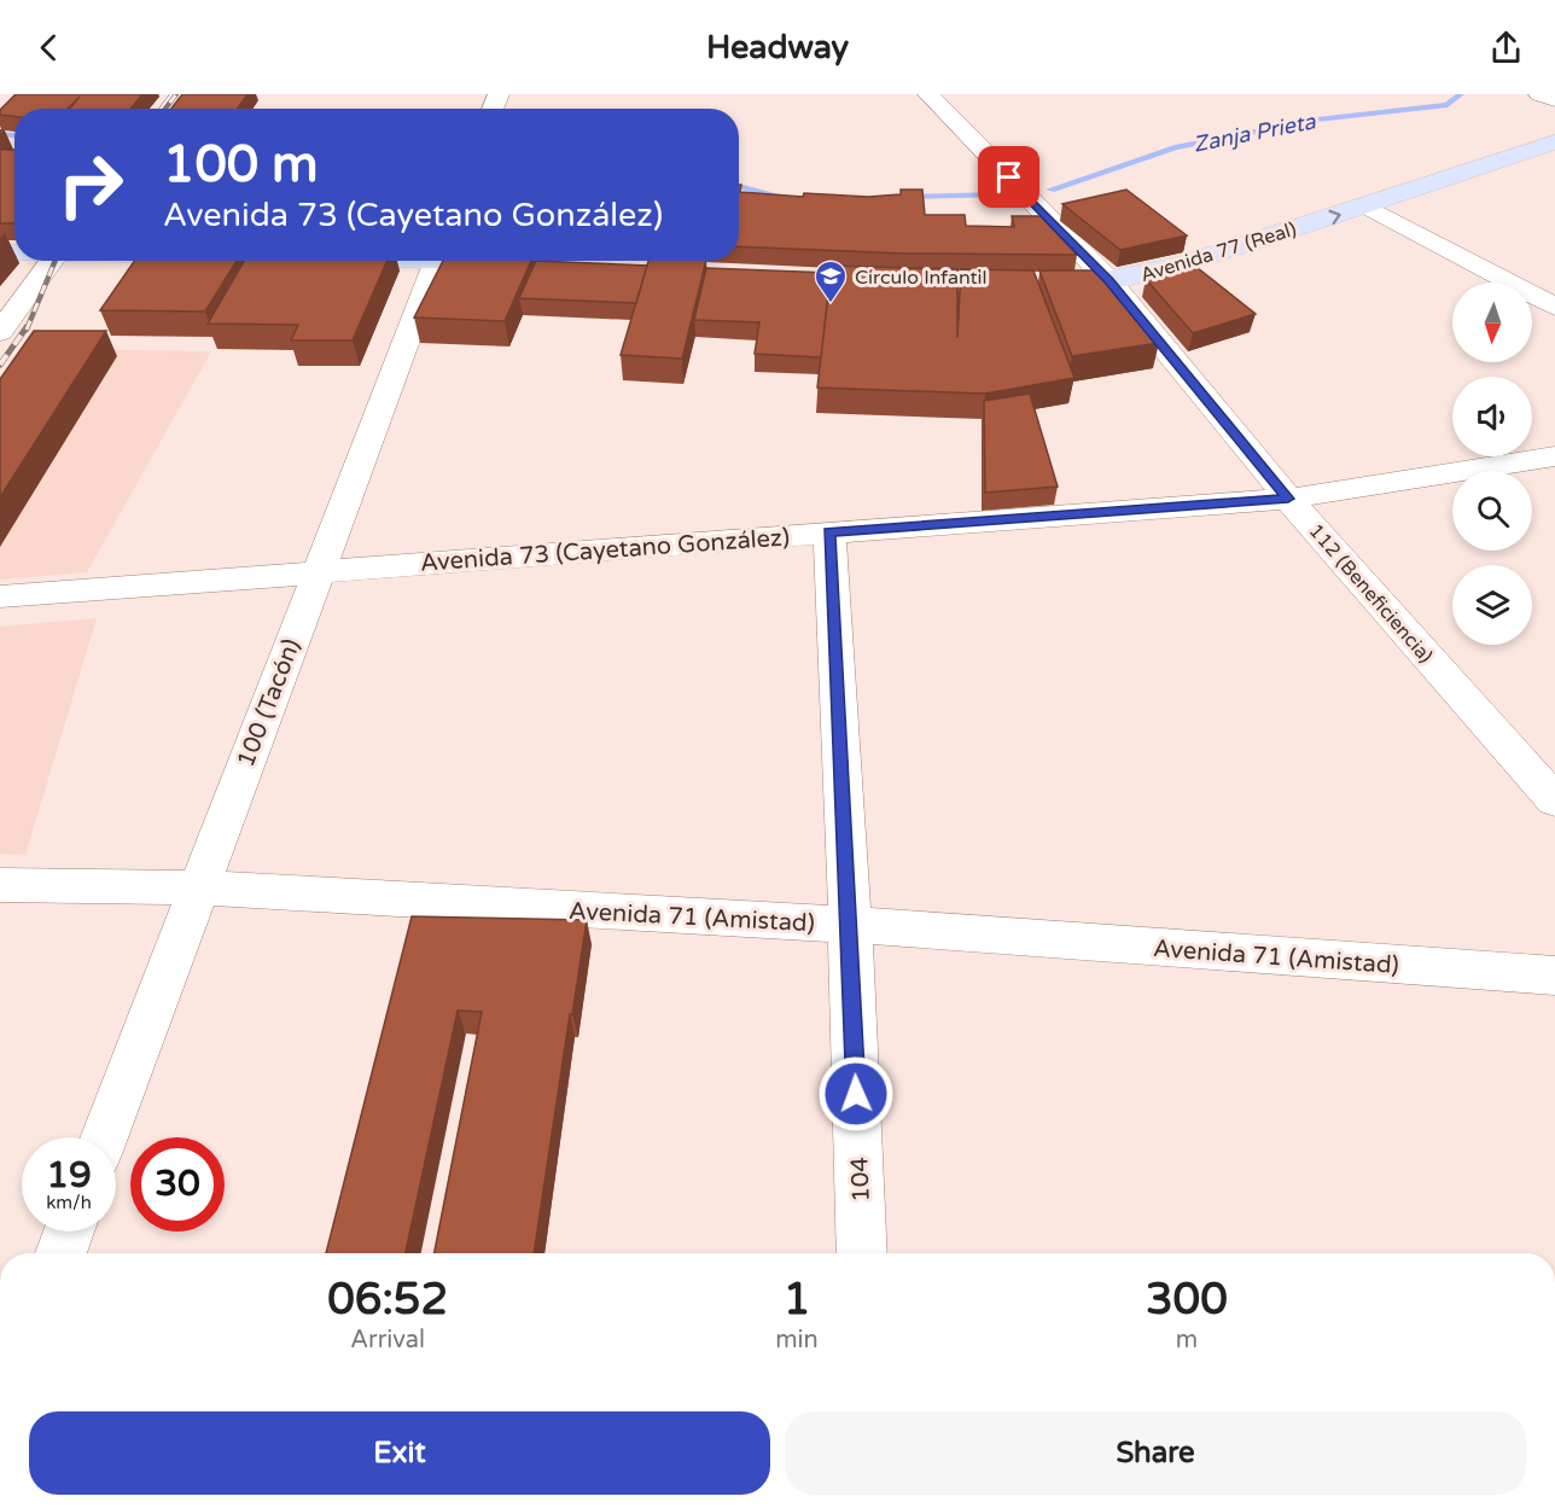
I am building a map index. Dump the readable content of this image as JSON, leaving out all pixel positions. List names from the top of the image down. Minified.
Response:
{"streets":{"main road":["Avenida 77 (Real)"],"street":["Avenida 73 (Cayetano González)","112 (Beneficiencia)","100 (Tacón)","Avenida 71 (Amistad)","104"]},"crossings":[["Avenida 77 (Real)","112 (Beneficiencia)"],["Avenida 73 (Cayetano González)","112 (Beneficiencia)"],["Avenida 73 (Cayetano González)","100 (Tacón)"],["Avenida 73 (Cayetano González)","104"],["100 (Tacón)","Avenida 71 (Amistad)"],["Avenida 71 (Amistad)","104"]],"one_way":["Avenida 77 (Real)"],"water":["Zanja Prieta"],"places":{"school or university":["Circulo Infantil"]},"north":"bottom","page":{"header":"Headway","turn":["100 m","Avenida 73 (Cayetano González)"],"speed":"19 km/h","limit":"30","eta":["06:52","Arrival","1","min","300","m"],"buttons":["Exit","Share"]}}
